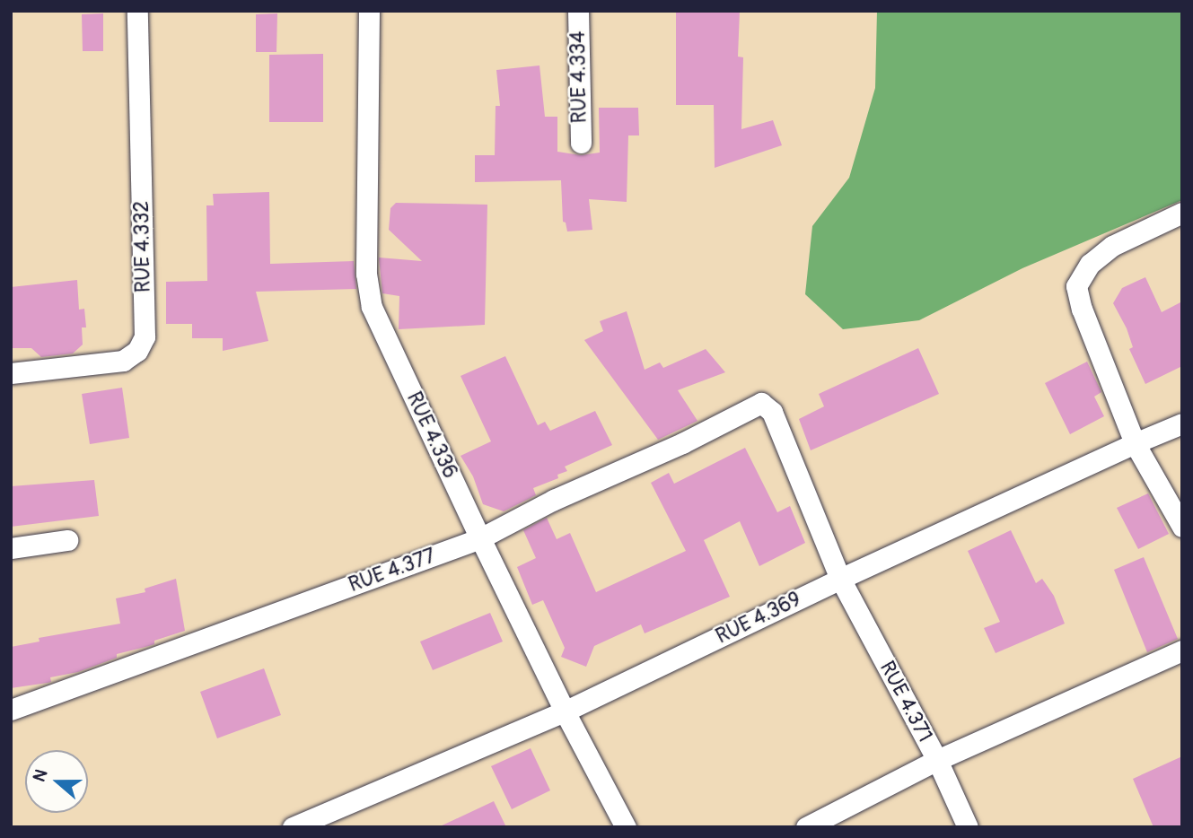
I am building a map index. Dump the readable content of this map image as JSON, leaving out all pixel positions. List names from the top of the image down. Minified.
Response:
{"streets":{"street":["RUE 4.334","RUE 4.332","RUE 4.336","RUE 4.377","RUE 4.369","RUE 4.371"]},"crossings":[["RUE 4.336","RUE 4.377"],["RUE 4.336","RUE 4.369"],["RUE 4.377","RUE 4.371"],["RUE 4.369","RUE 4.371"]],"north":"left"}
